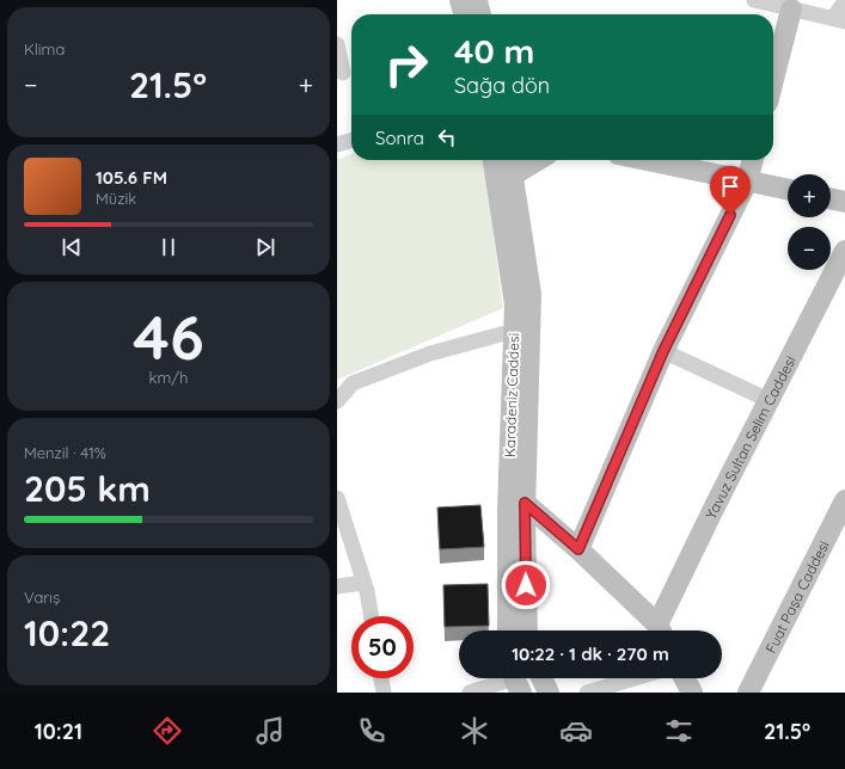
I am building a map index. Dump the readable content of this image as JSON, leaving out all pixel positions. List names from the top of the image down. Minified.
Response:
{"streets":{"street":["Karadeniz Caddesi","Yavuz Sultan Selim Caddesi","Fuat Paşa Caddesi"]},"page":{"tile":["Klima",["46","km/h"],["Menzil · 41%","205 km"],["Varış","10:22"]],"turn":["40 m","Sağa dön"],"heat":["−","21.5°","+"],"then":"Sonra","song":["105.6 FM","Müzik"],"map_buttons":["+","−"],"limit":"50","trip":"10:22 · 1 dk · 270 m","tabs":["10:21","21.5°"]}}
